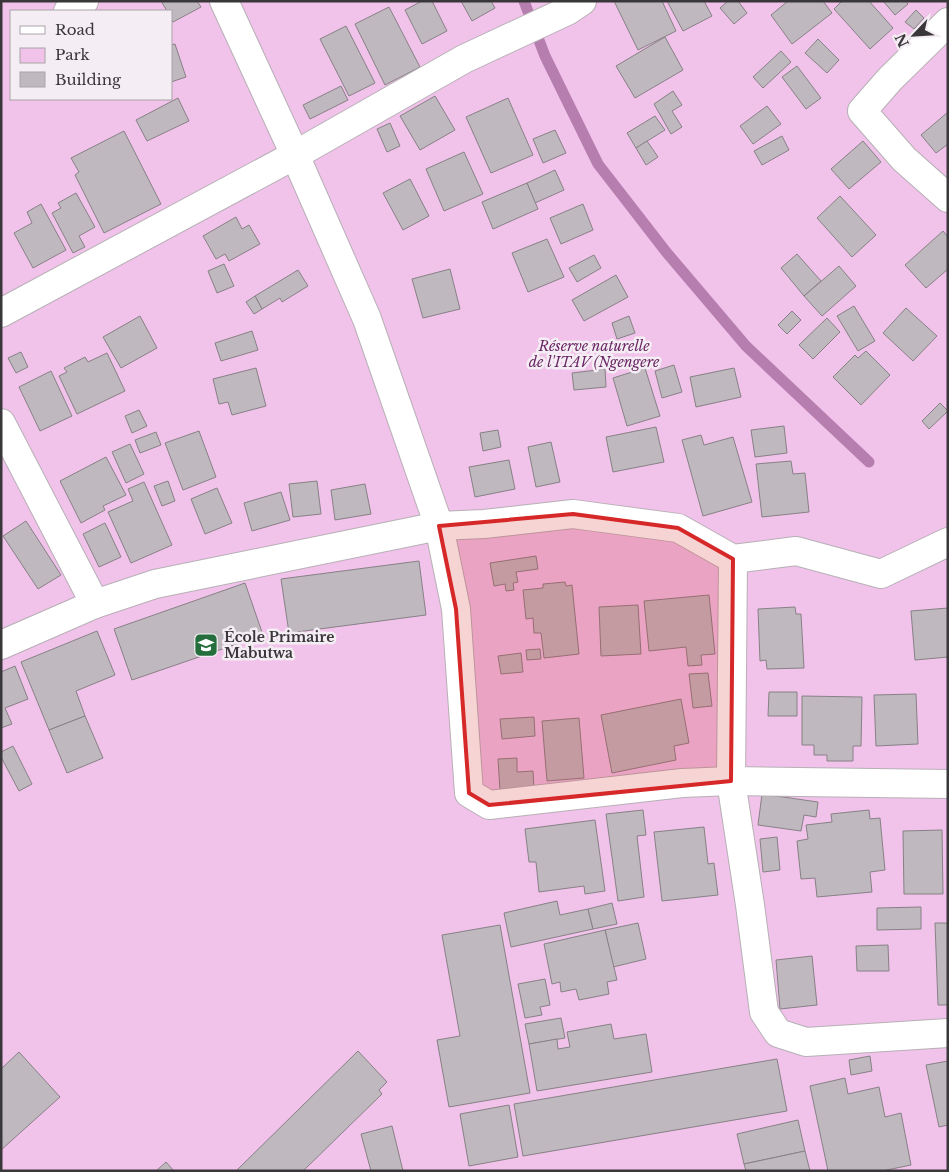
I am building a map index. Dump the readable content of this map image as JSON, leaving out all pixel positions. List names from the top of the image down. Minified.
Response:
{"parks":["Réserve naturelle de l'ITAV (Ngengere"],"places":{"school or university":["École Primaire Mabutwa"]},"legend":["Road","Park","Building"],"north":"bottom left"}
